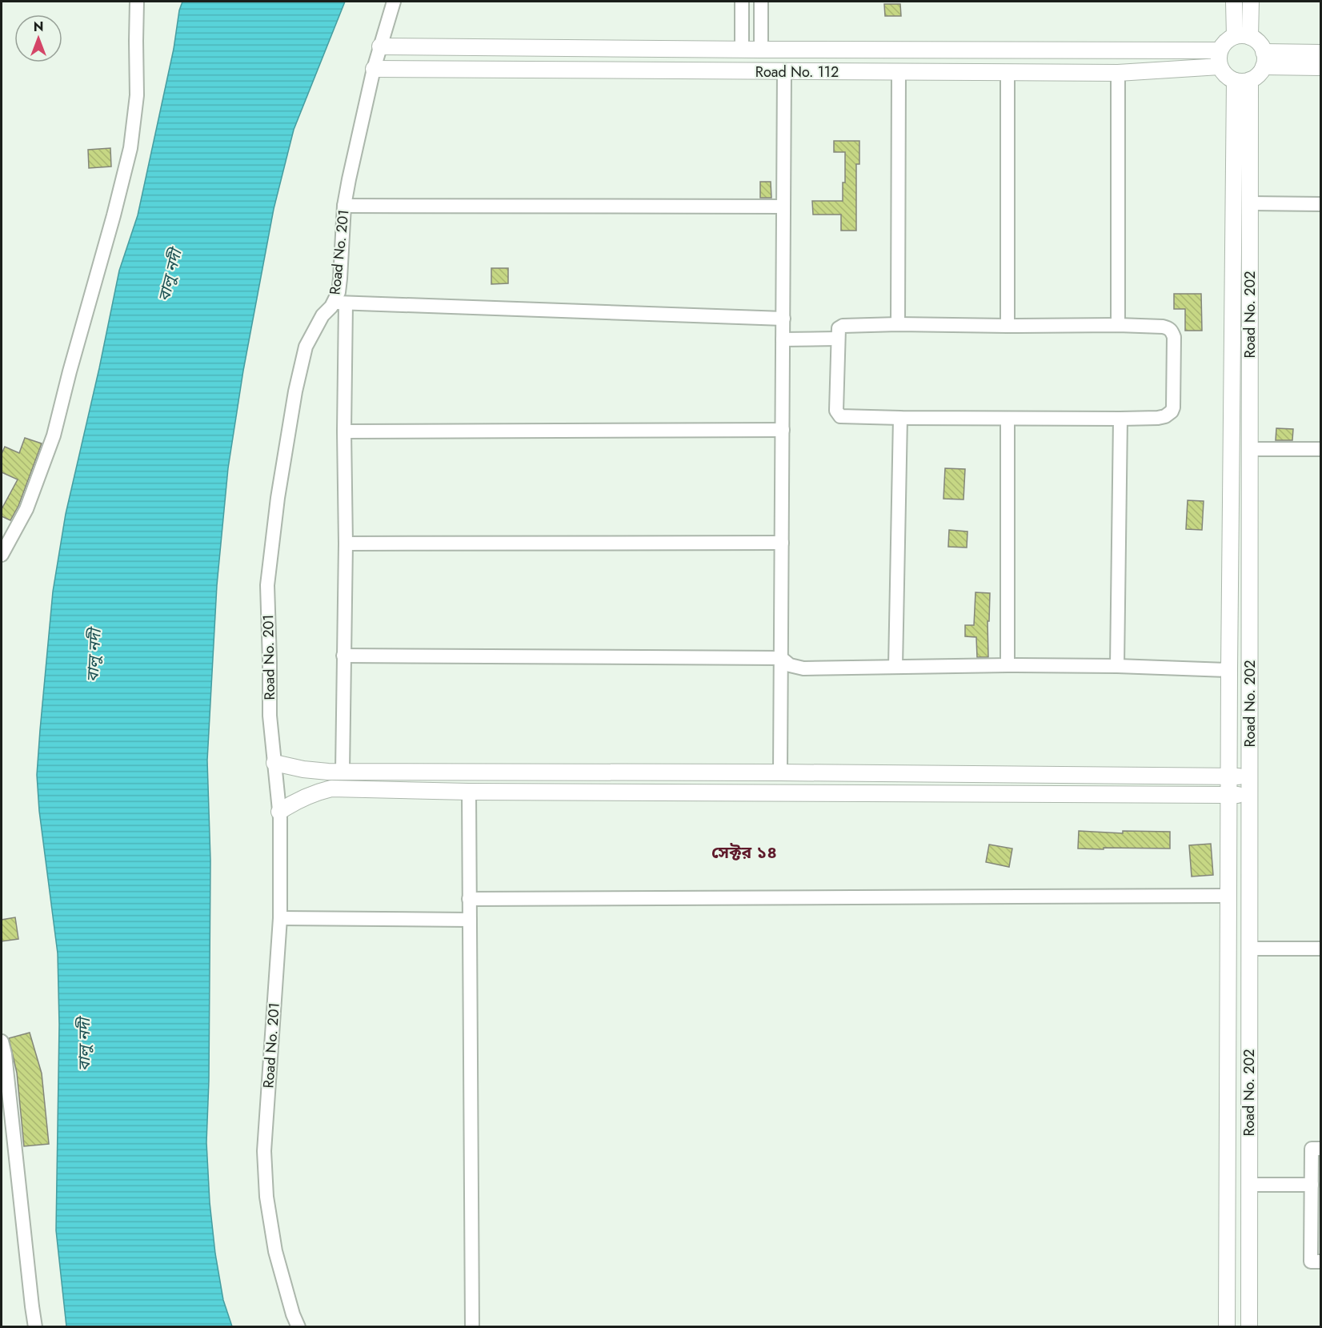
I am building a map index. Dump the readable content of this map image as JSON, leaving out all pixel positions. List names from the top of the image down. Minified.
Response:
{"streets":{"street":["Road No. 112","Road No. 201","Road No. 202"]},"crossings":[["Road No. 112","Road No. 201"],["Road No. 112","Road No. 202"]],"districts":["সেক্টর ১৪"],"water":["বালু নদী"],"north":"top"}
